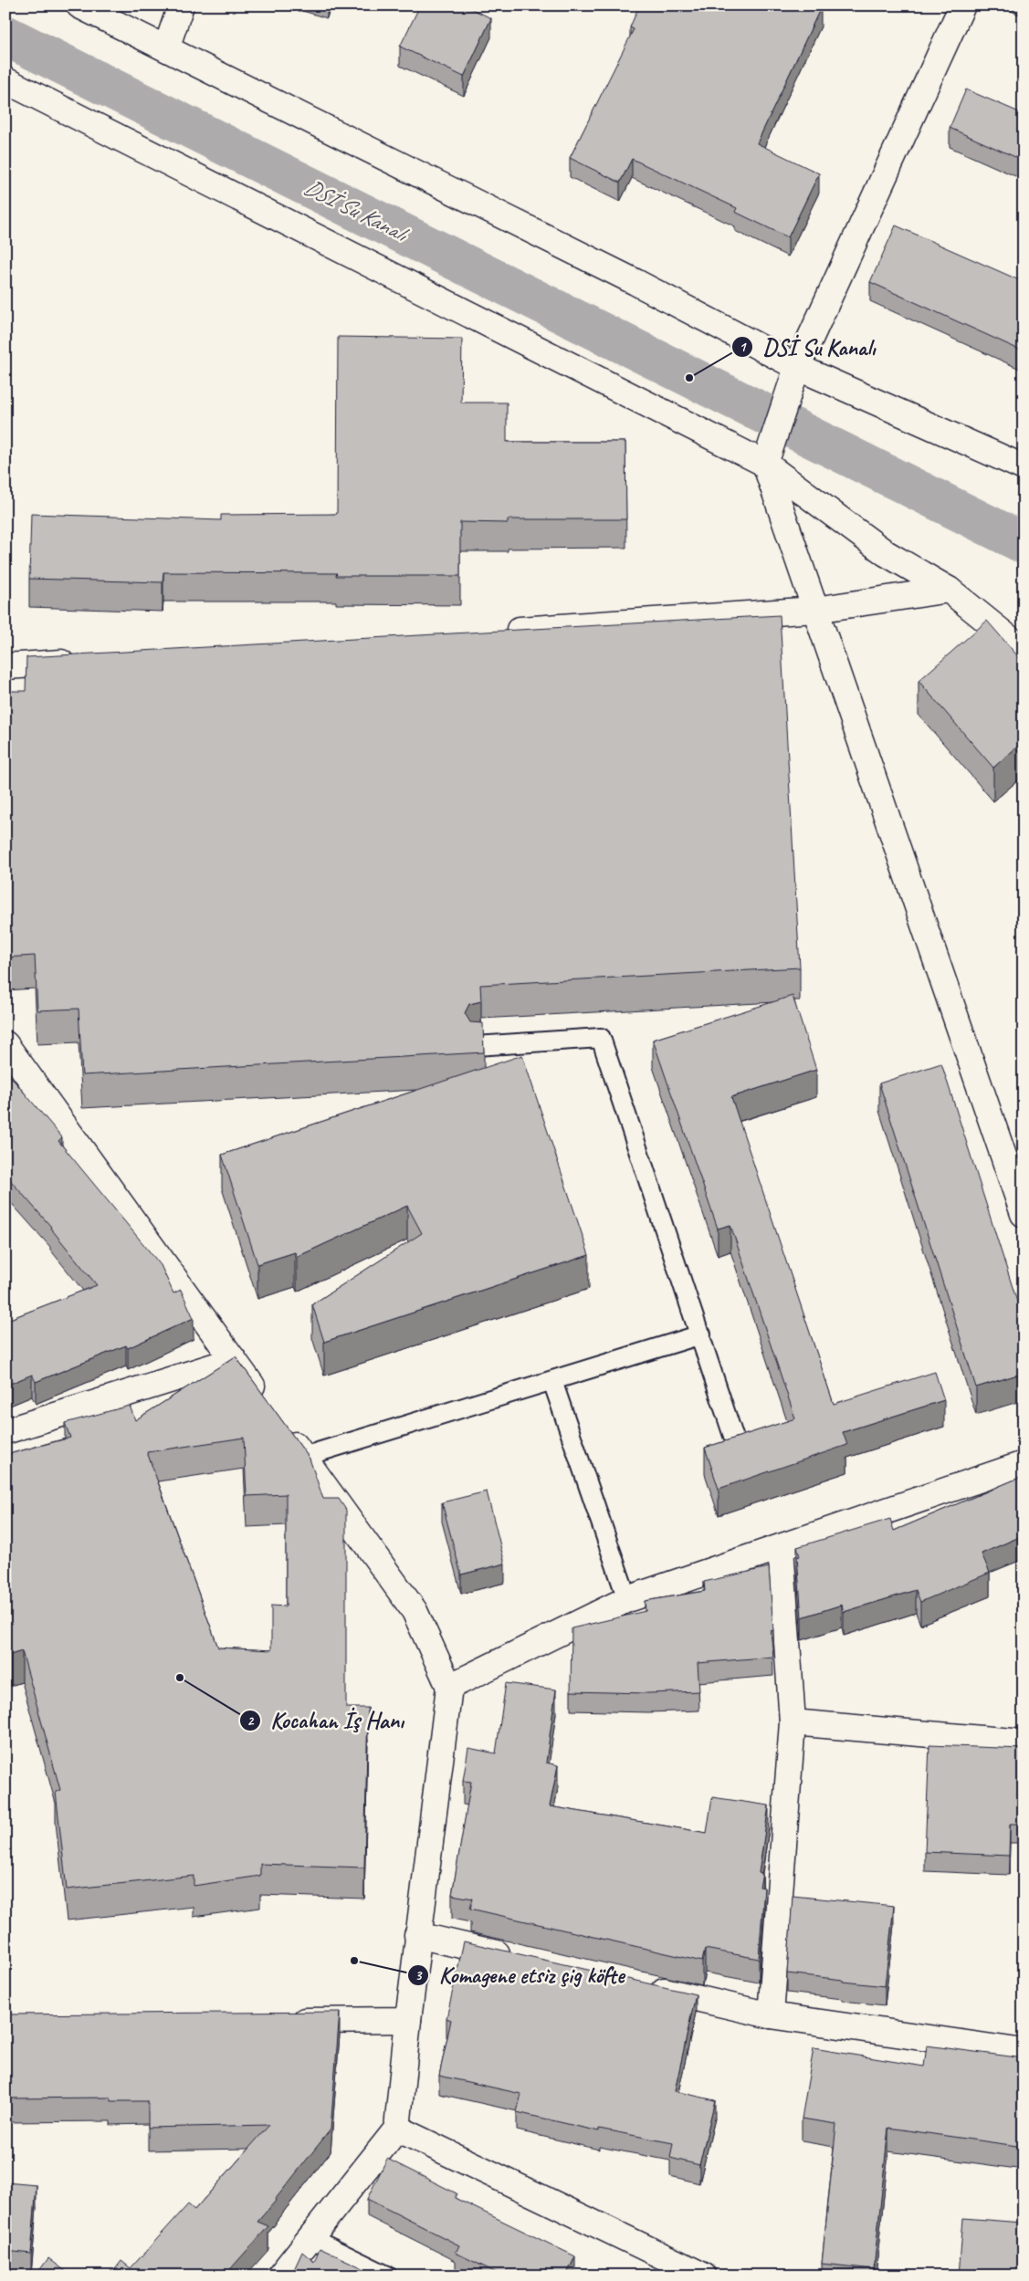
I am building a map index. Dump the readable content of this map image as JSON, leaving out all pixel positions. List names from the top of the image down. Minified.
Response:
{"water":["DSİ Su Kanalı"],"places":["DSİ Su Kanalı","Kocahan İş Hanı","Komagene etsiz çig köfte"]}
